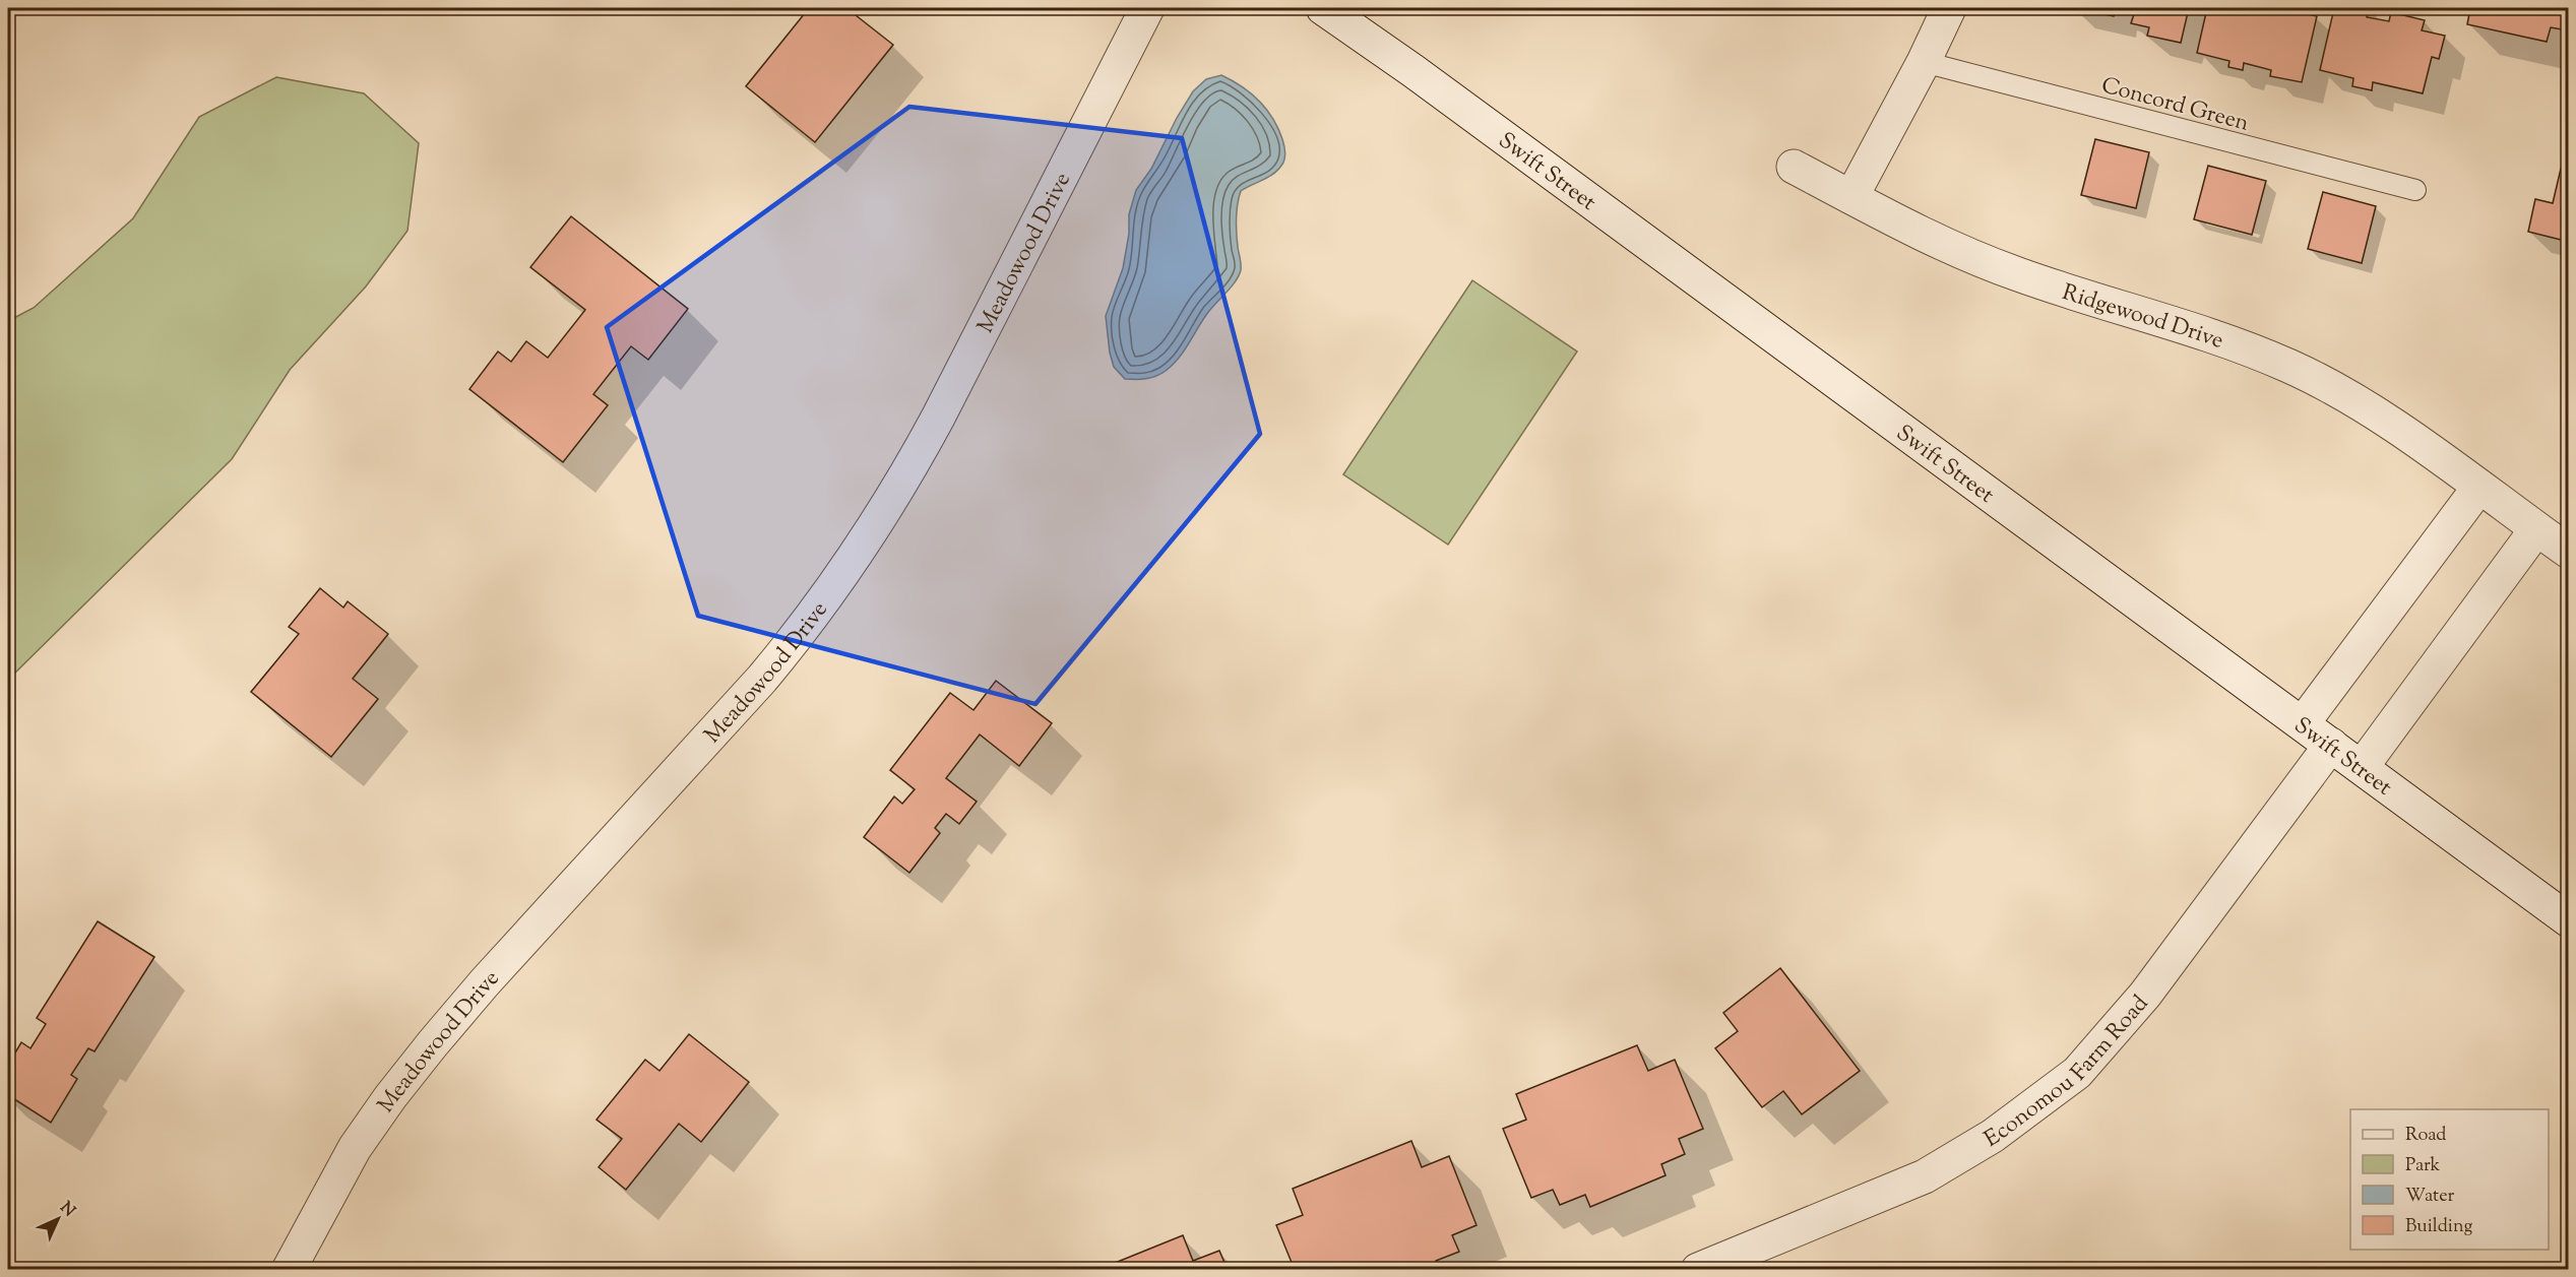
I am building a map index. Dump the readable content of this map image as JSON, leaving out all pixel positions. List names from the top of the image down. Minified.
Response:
{"streets":{"street":["Swift Street","Meadowood Drive","Ridgewood Drive","Economou Farm Road"],"lane":["Concord Green"]},"crossings":[["Swift Street","Economou Farm Road"]],"legend":["Road","Park","Water","Building"],"north":"top right"}
